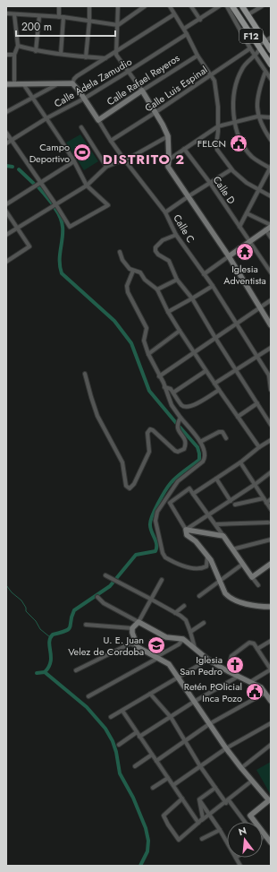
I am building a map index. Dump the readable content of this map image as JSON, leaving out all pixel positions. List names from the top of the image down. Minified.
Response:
{"streets":{"main road":["F12"],"street":["Calle Rafael Reyeros","Calle Adela Zamudio","Calle Luis Espinal","Calle D","Calle C"]},"crossings":[["Calle Rafael Reyeros","Calle C"],["Calle Luis Espinal","Calle C"]],"districts":["DISTRITO 2"],"places":{"public building":["FELCN","Retén POlicial Inca Pozo"],"sports":["Campo Deportivo"],"temple":["Iglesia Adventista"],"school or university":["U. E. Juan Velez de Cordoba"],"church":["Iglesia San Pedro"]},"scale_bar":"200 m","north":"top"}
